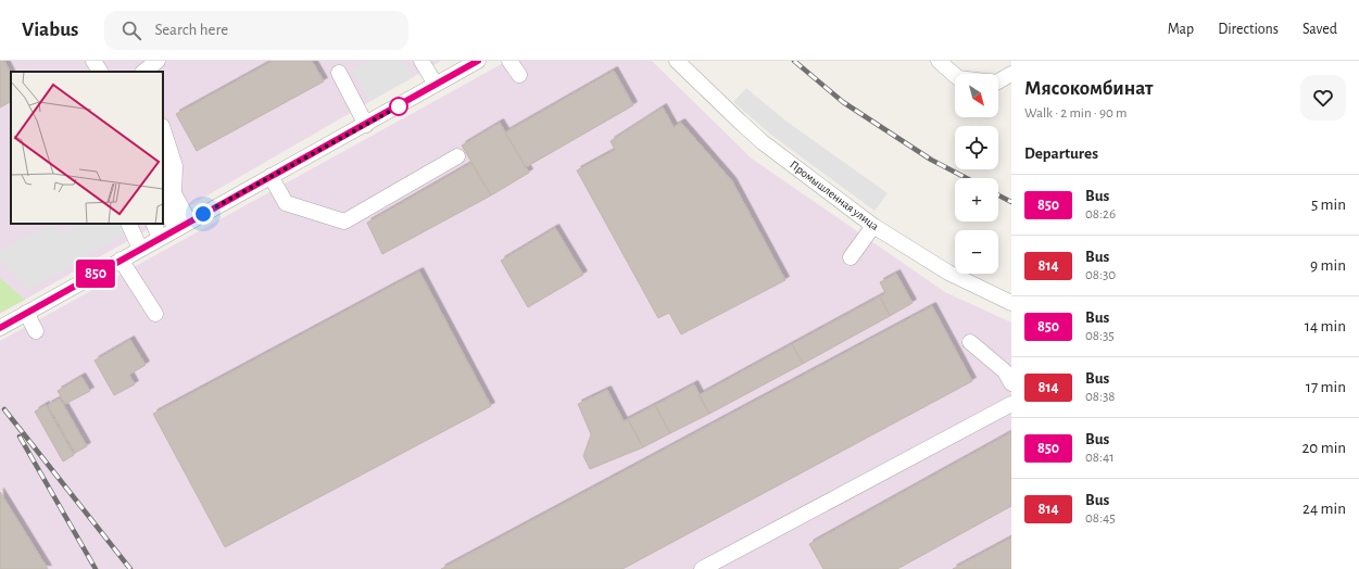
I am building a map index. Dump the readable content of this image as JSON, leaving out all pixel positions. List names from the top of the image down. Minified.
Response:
{"streets":{"street":["Промышленная улица"]},"lines":["bus line 850"],"north":"bottom right","page":{"header":"Viabus","search":"Search here","nav":["Map","Directions","Saved"],"on_map":"850","heading":[["Мясокомбинат","Walk · 2 min · 90 m"],"Departures"],"map_buttons":["+","−"],"list":[{"mark":"850","name":"Bus","note":"08:26","value":"5 min"},{"mark":"814","name":"Bus","note":"08:30","value":"9 min"},{"mark":"850","name":"Bus","note":"08:35","value":"14 min"},{"mark":"814","name":"Bus","note":"08:38","value":"17 min"},{"mark":"850","name":"Bus","note":"08:41","value":"20 min"},{"mark":"814","name":"Bus","note":"08:45","value":"24 min"}]}}
